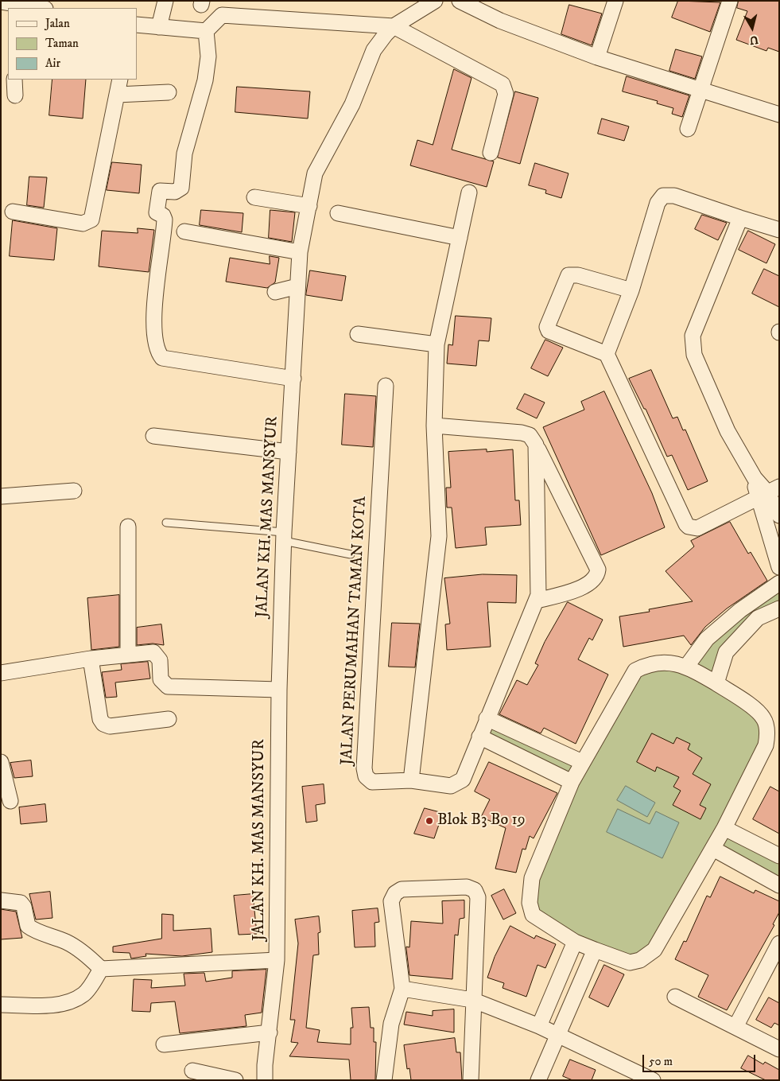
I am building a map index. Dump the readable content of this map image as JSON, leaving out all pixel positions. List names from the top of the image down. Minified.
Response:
{"streets":{"street":["JALAN KH. MAS MANSYUR","JALAN PERUMAHAN TAMAN KOTA"]},"places":["Blok B3 Bo 19"],"legend":["Jalan","Taman","Air"],"scale_bar":"50 m","north":"bottom"}
